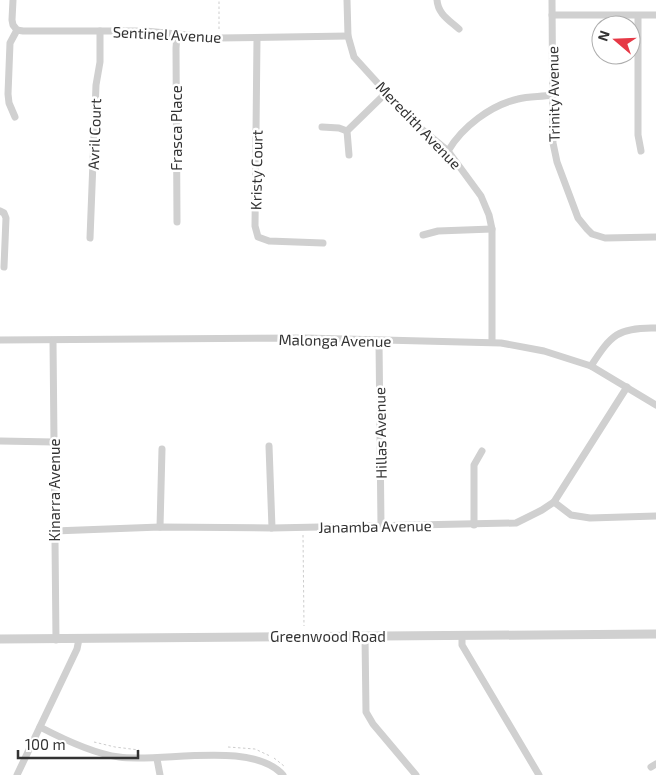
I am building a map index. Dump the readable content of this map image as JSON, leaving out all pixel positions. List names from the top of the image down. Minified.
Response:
{"streets":{"street":["Sentinel Avenue","Trinity Avenue","Meredith Avenue","Frasca Place","Avril Court","Kristy Court","Malonga Avenue","Hillas Avenue","Kinarra Avenue","Janamba Avenue","Greenwood Road"]},"crossings":[["Sentinel Avenue","Meredith Avenue"],["Sentinel Avenue","Frasca Place"],["Sentinel Avenue","Avril Court"],["Sentinel Avenue","Kristy Court"],["Meredith Avenue","Malonga Avenue"],["Malonga Avenue","Hillas Avenue"],["Malonga Avenue","Kinarra Avenue"],["Malonga Avenue","Janamba Avenue"],["Hillas Avenue","Janamba Avenue"],["Kinarra Avenue","Janamba Avenue"],["Kinarra Avenue","Greenwood Road"]],"scale_bar":"100 m","north":"left"}
